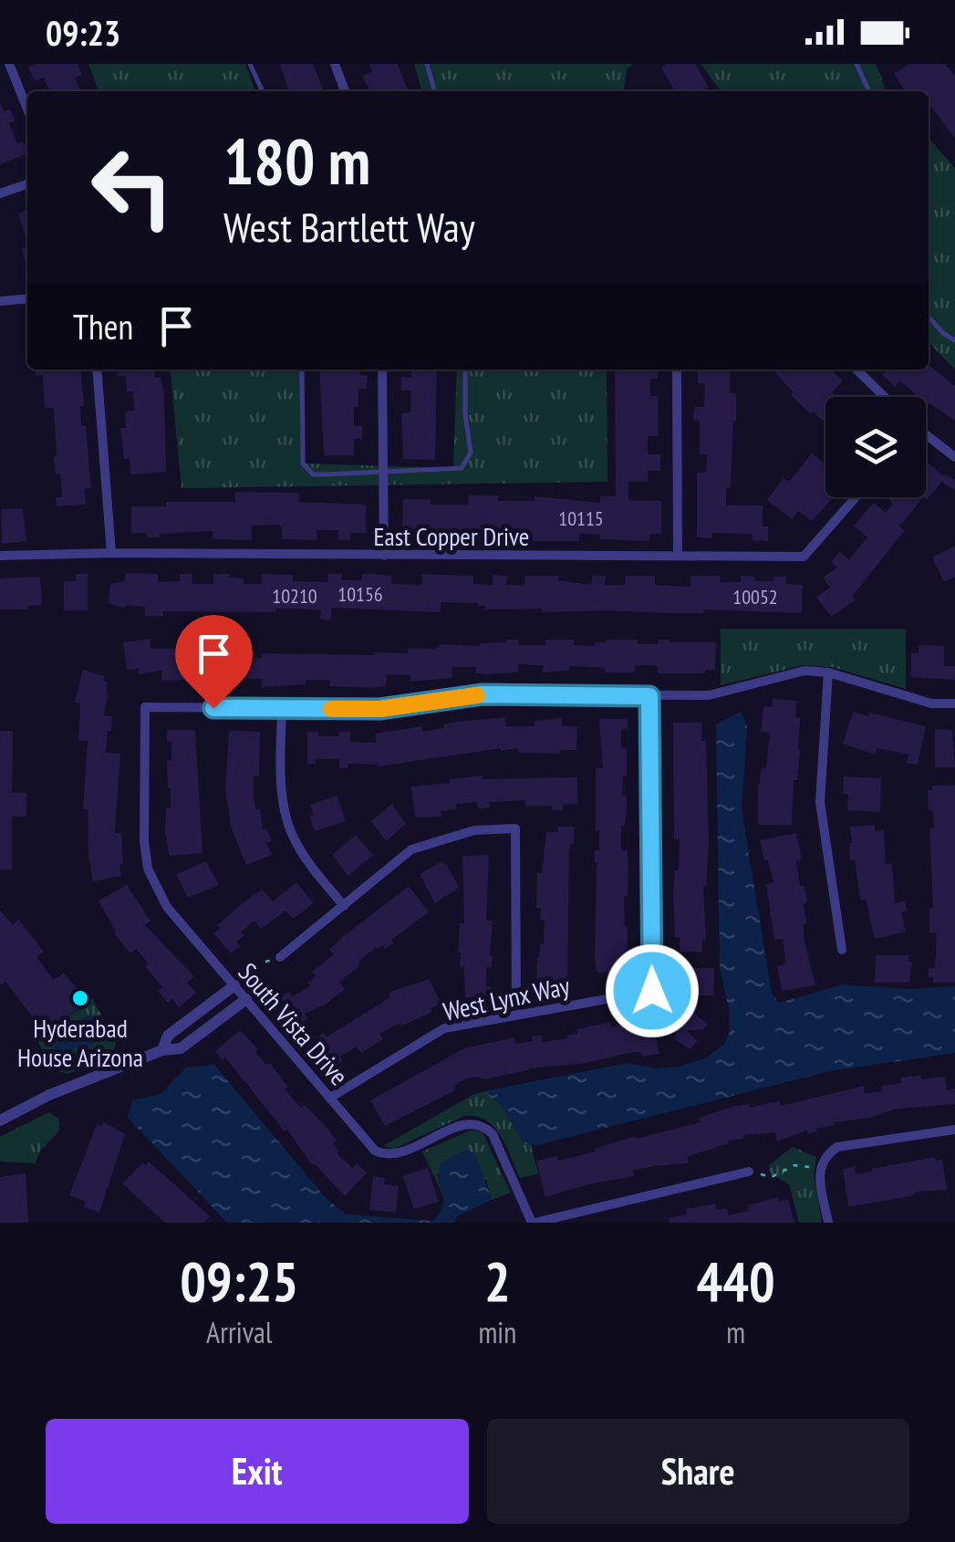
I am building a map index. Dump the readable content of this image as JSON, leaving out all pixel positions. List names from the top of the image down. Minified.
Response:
{"streets":{"street":["East Copper Drive","West Lynx Way","South Vista Drive"]},"crossings":[["West Lynx Way","South Vista Drive"]],"places":["Hyderabad House Arizona"],"house_numbers":["10115","10156","10210","10052"],"page":{"status":"09:23","turn":["180 m","West Bartlett Way"],"then":"Then","eta":["09:25","Arrival","2","min","440","m"],"buttons":["Exit","Share"]}}
